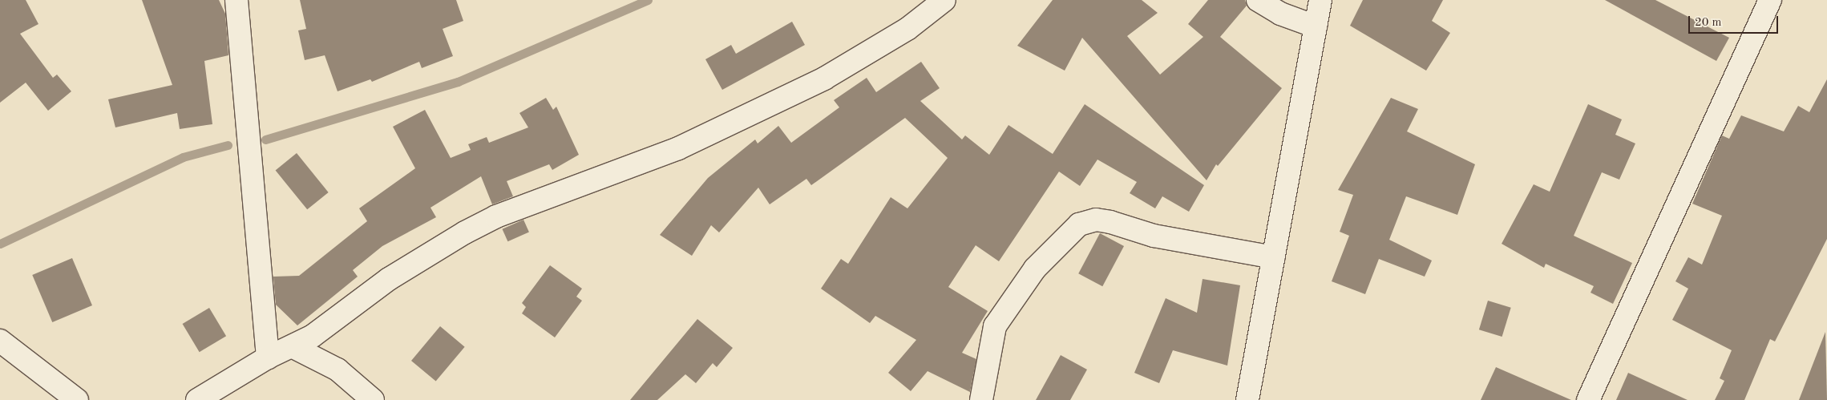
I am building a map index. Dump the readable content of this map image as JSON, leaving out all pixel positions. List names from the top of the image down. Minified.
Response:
{"scale_bar":"20 m"}
